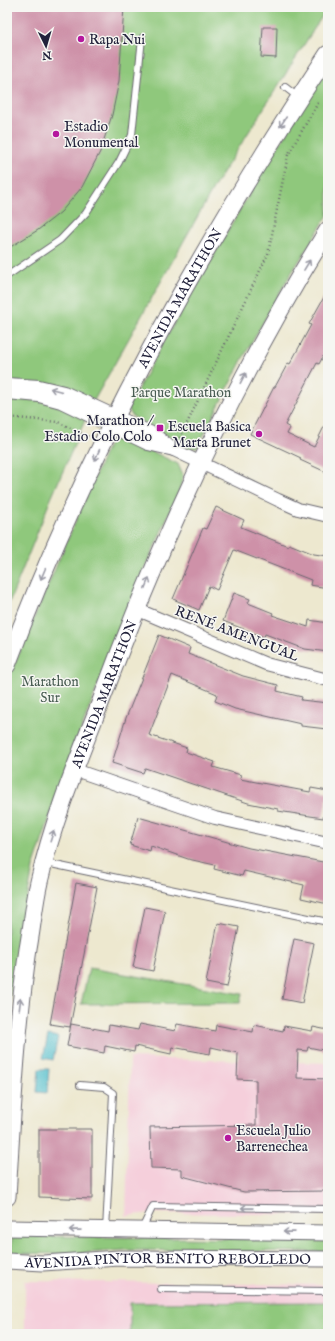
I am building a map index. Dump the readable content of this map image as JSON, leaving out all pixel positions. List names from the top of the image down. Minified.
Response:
{"streets":{"main road":["AVENIDA MARATHON"],"street":["RENÉ AMENGUAL","AVENIDA PINTOR BENITO REBOLLEDO"]},"crossings":[["AVENIDA MARATHON","RENÉ AMENGUAL"]],"parks":["Parque Marathon","Marathon Sur"],"places":{"other":["Rapa Nui","Estadio Monumental","Escuela Basica Marta Brunet","Escuela Julio Barrenechea"],"transit":["Marathon / Estadio Colo Colo"]},"north":"bottom"}
